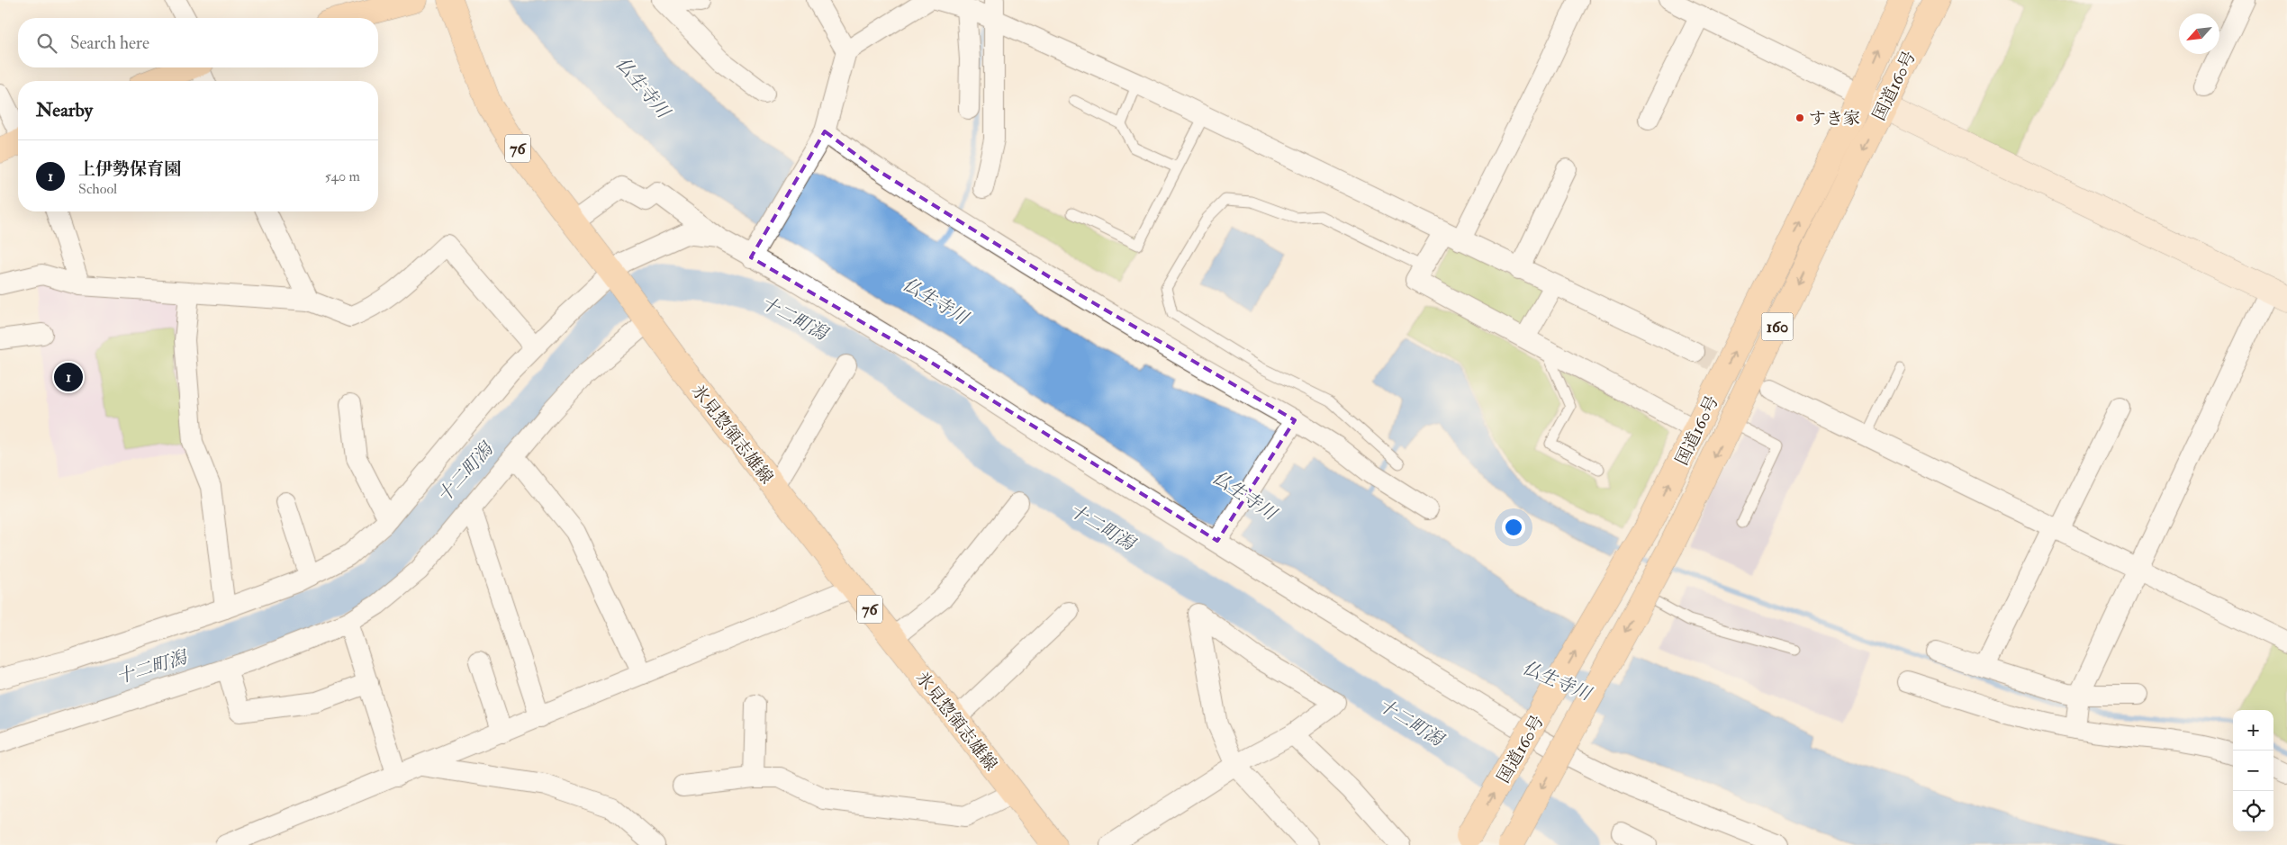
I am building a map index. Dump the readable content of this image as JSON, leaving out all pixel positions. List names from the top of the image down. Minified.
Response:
{"streets":{"main road":["国道160号","76","160","氷見惣領志雄線"]},"water":["仏生寺川","十二町潟"],"places":["すき家"],"north":"bottom left","page":{"search":"Search here","heading":"Nearby","list":[{"mark":"1","name":"上伊勢保育園","note":"School","value":"540 m"}],"pins":"1","map_buttons":["+","−"]}}
